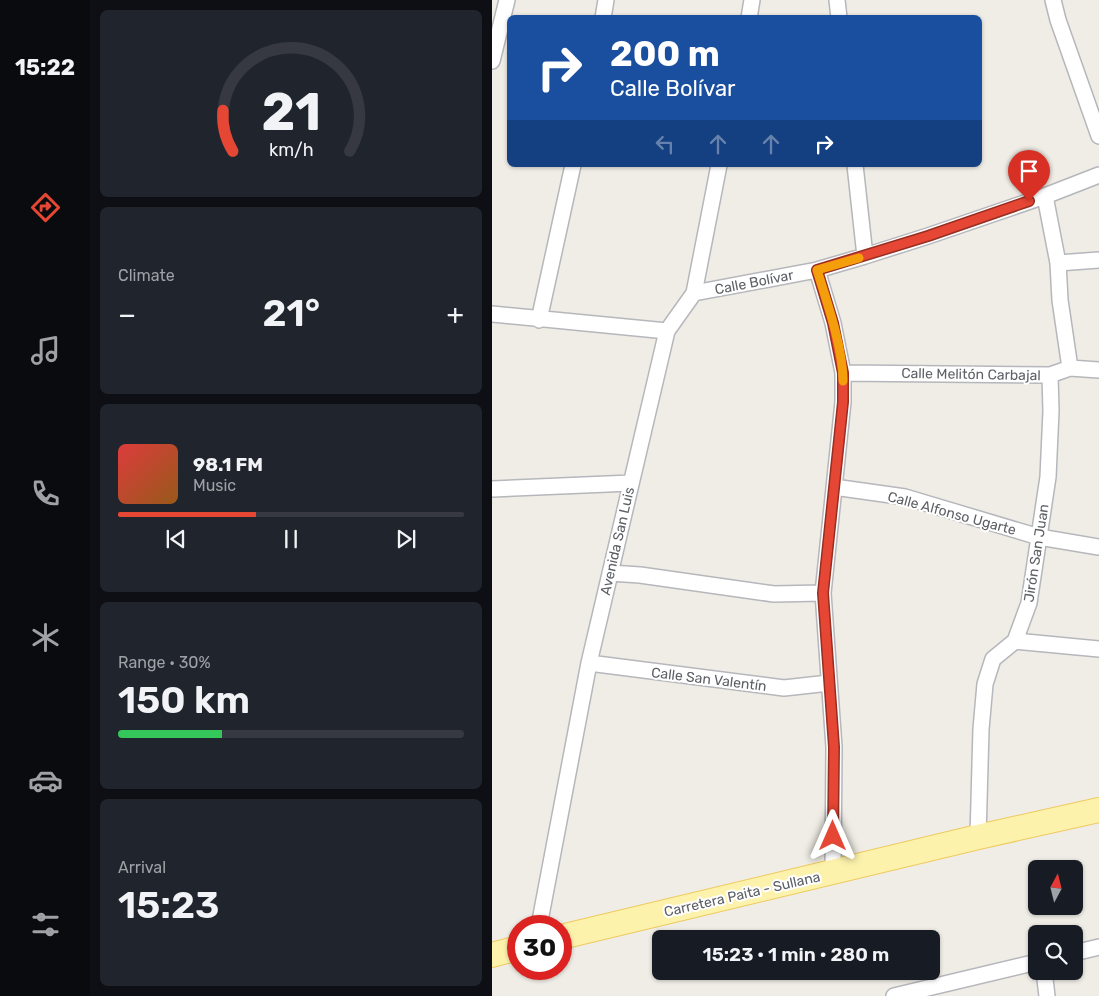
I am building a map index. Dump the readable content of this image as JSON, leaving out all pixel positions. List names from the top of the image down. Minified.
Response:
{"streets":{"main road":["Carretera Paita - Sullana"],"street":["Calle Bolívar","Calle Melitón Carbajal","Calle Alfonso Ugarte","Avenida San Luis","Jirón San Juan","Calle San Valentín"]},"crossings":[["Calle Bolívar","Avenida San Luis"],["Calle Melitón Carbajal","Jirón San Juan"],["Calle Alfonso Ugarte","Jirón San Juan"],["Avenida San Luis","Calle San Valentín"]],"north":"top","page":{"tabs":"15:22","turn":["200 m","Calle Bolívar"],"tile":["Climate",["Range · 30%","150 km"],["Arrival","15:23"]],"heat":["−","21°","+"],"song":["98.1 FM","Music"],"limit":"30","trip":"15:23 · 1 min · 280 m","gauge":["21","km/h"]}}
